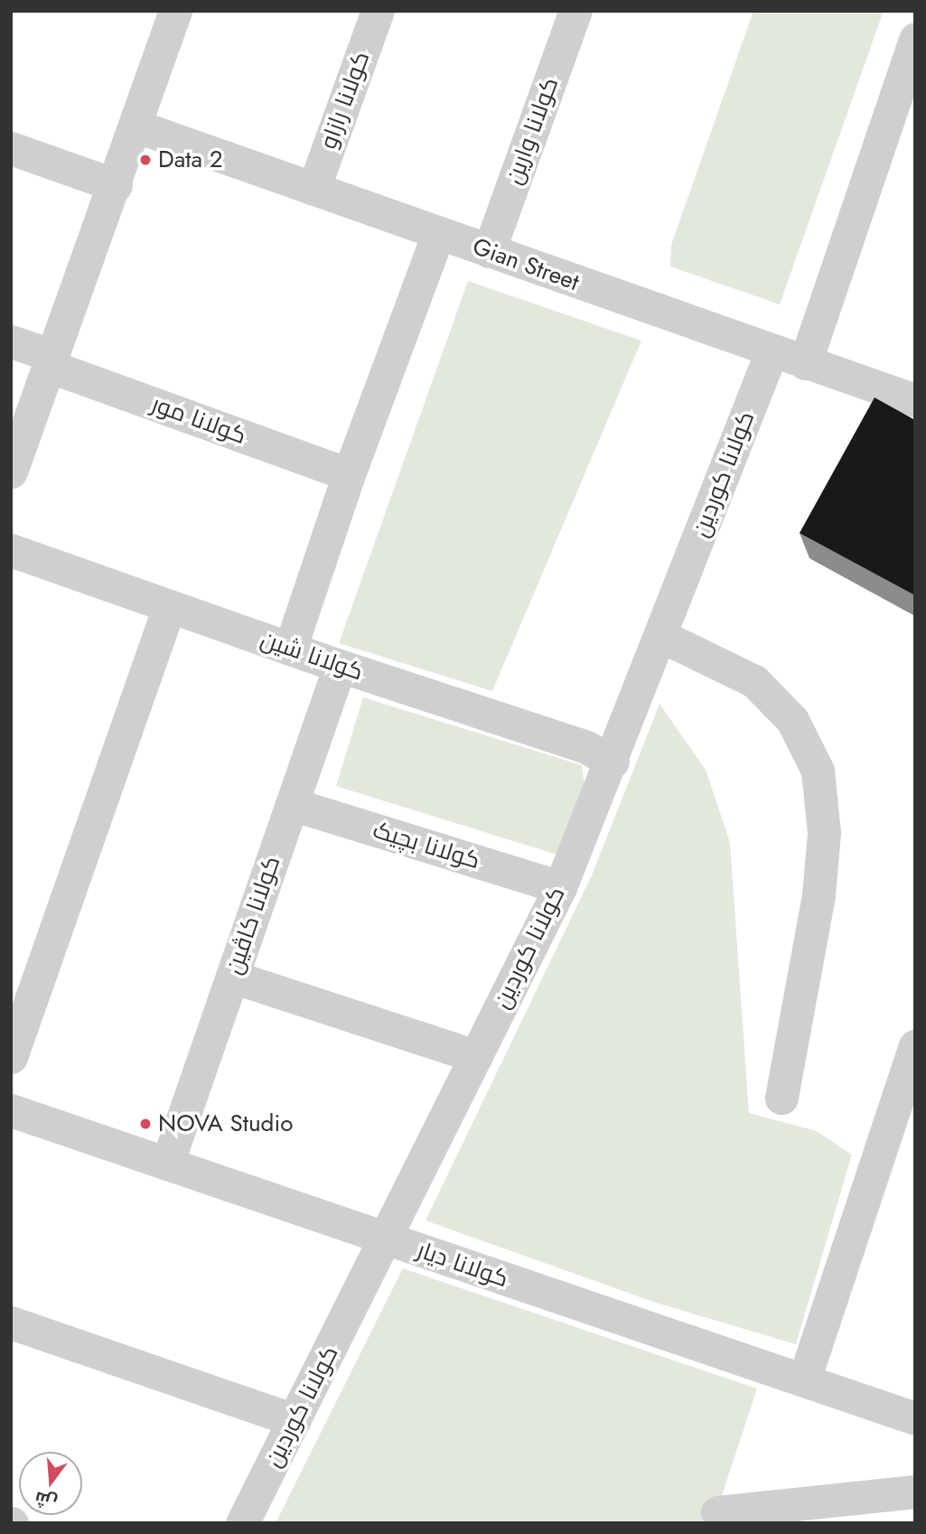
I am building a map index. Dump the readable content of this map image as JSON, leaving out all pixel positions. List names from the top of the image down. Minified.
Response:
{"streets":{"street":["کولانا رازاو","کولانا وارین","Gian Street","کولانا مور","کولانا کوردین","کولانا شین","کولانا بچیک","کولانا کاڤین","کولانا دیار"]},"crossings":[["کولانا رازاو","Gian Street"],["کولانا وارین","Gian Street"],["Gian Street","کولانا کوردین"],["کولانا کوردین","کولانا شین"],["کولانا کوردین","کولانا بچیک"],["کولانا کوردین","کولانا دیار"],["کولانا شین","کولانا کاڤین"],["کولانا بچیک","کولانا کاڤین"],["کولانا کاڤین","کولانا دیار"]],"places":["Data 2","NOVA Studio"],"north":"bottom"}
